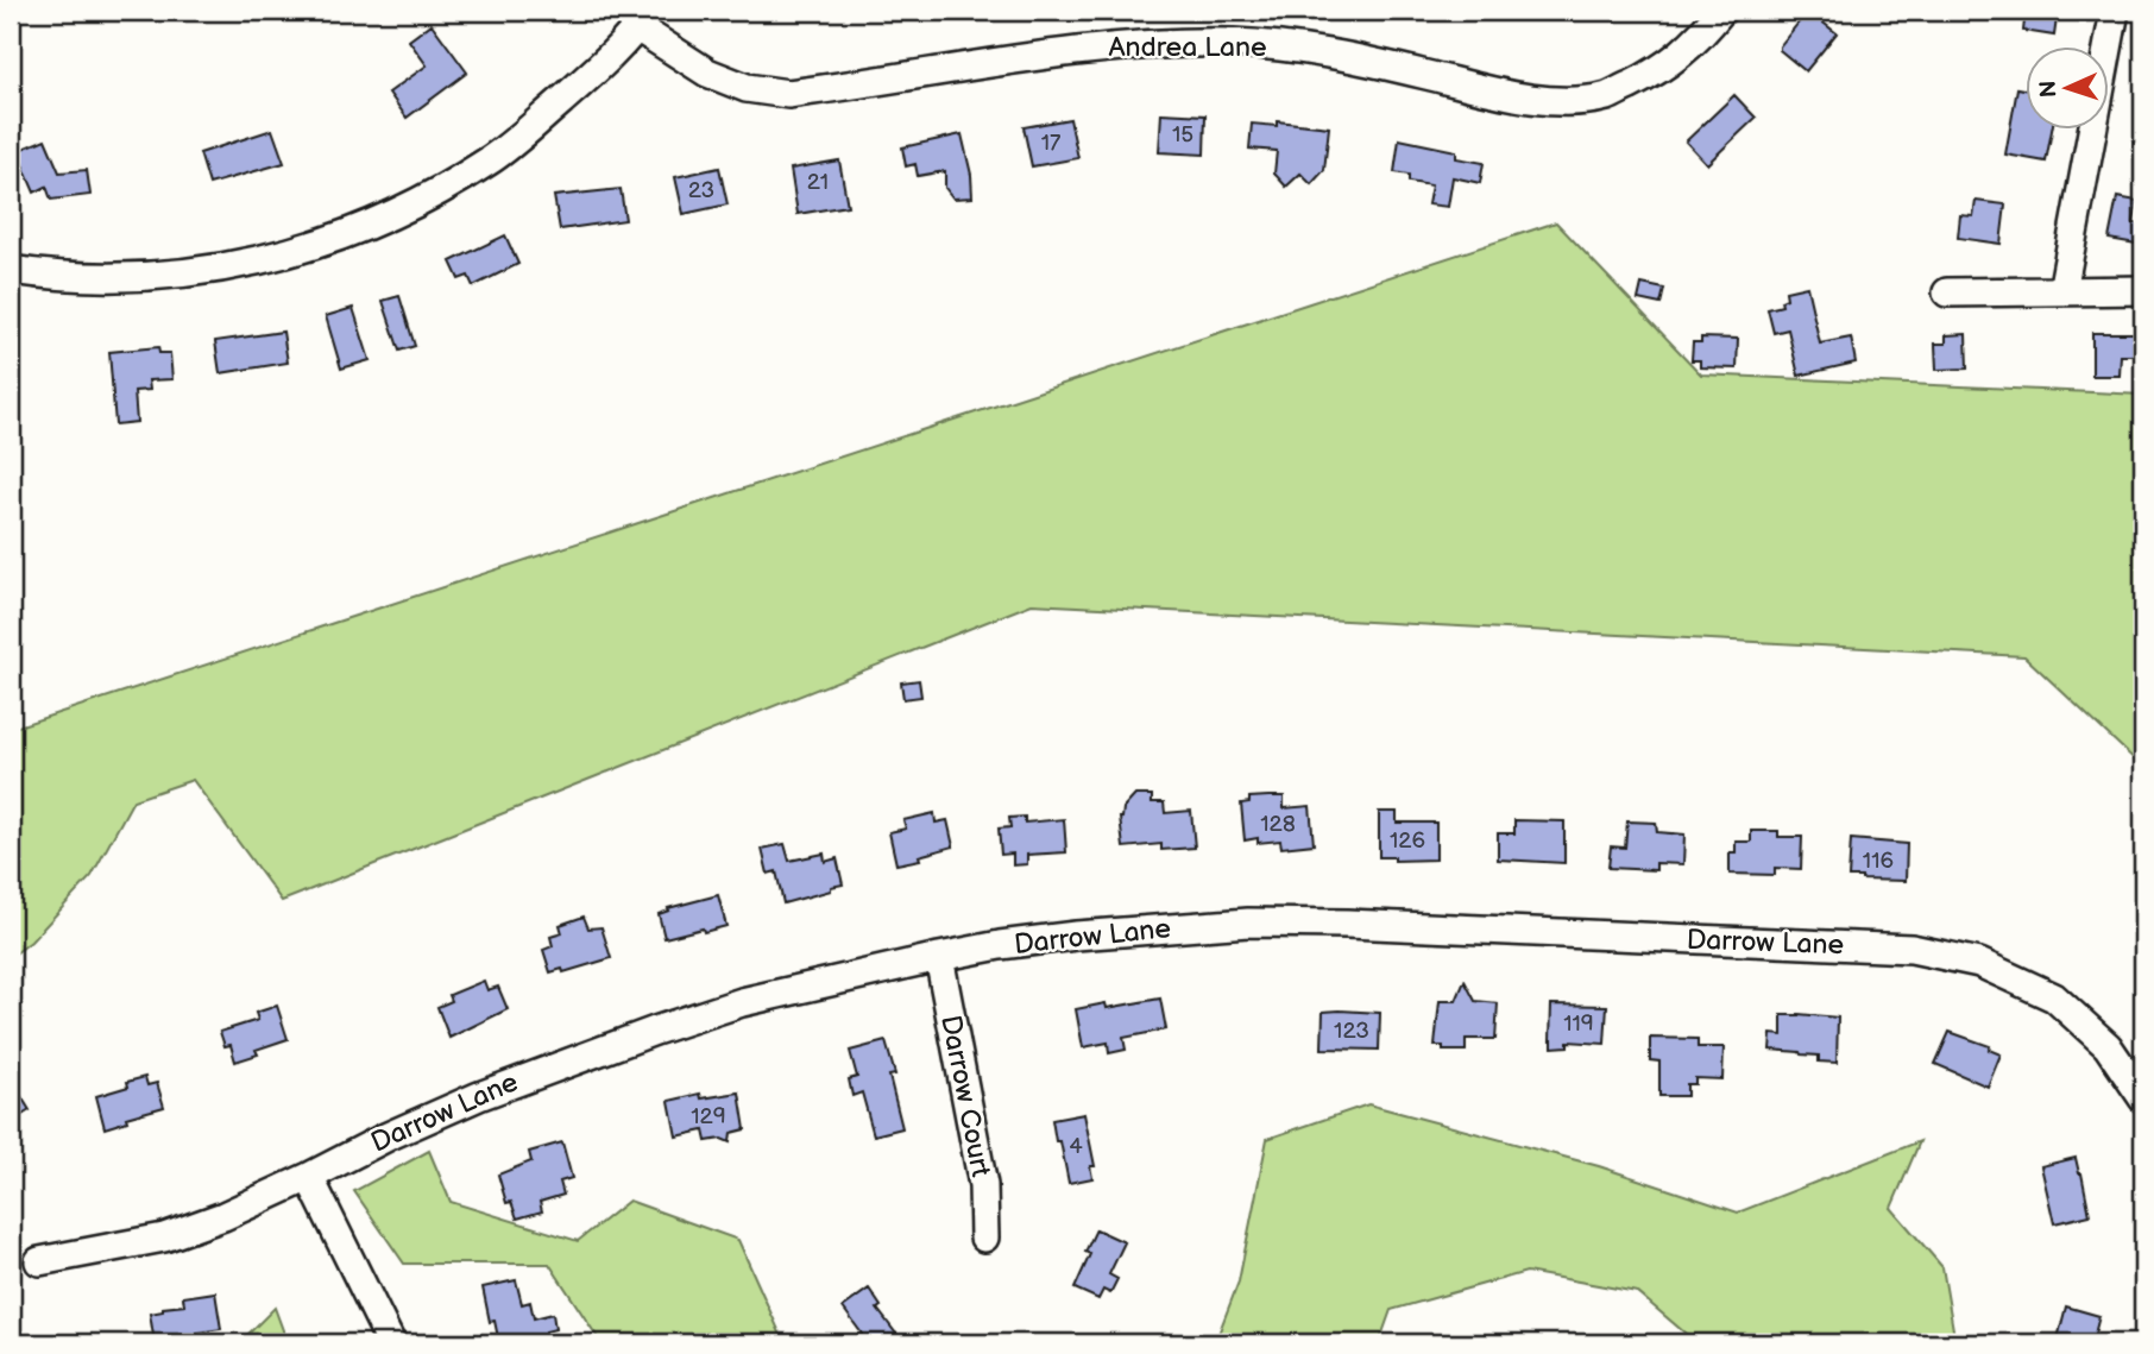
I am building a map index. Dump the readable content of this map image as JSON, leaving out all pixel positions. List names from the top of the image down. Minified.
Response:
{"streets":{"street":["Andrea Lane","Darrow Lane","Darrow Court"]},"crossings":[["Darrow Lane","Darrow Court"]],"house_numbers":["15","17","21","23","128","126","116","119","123","129","4"],"north":"left"}
